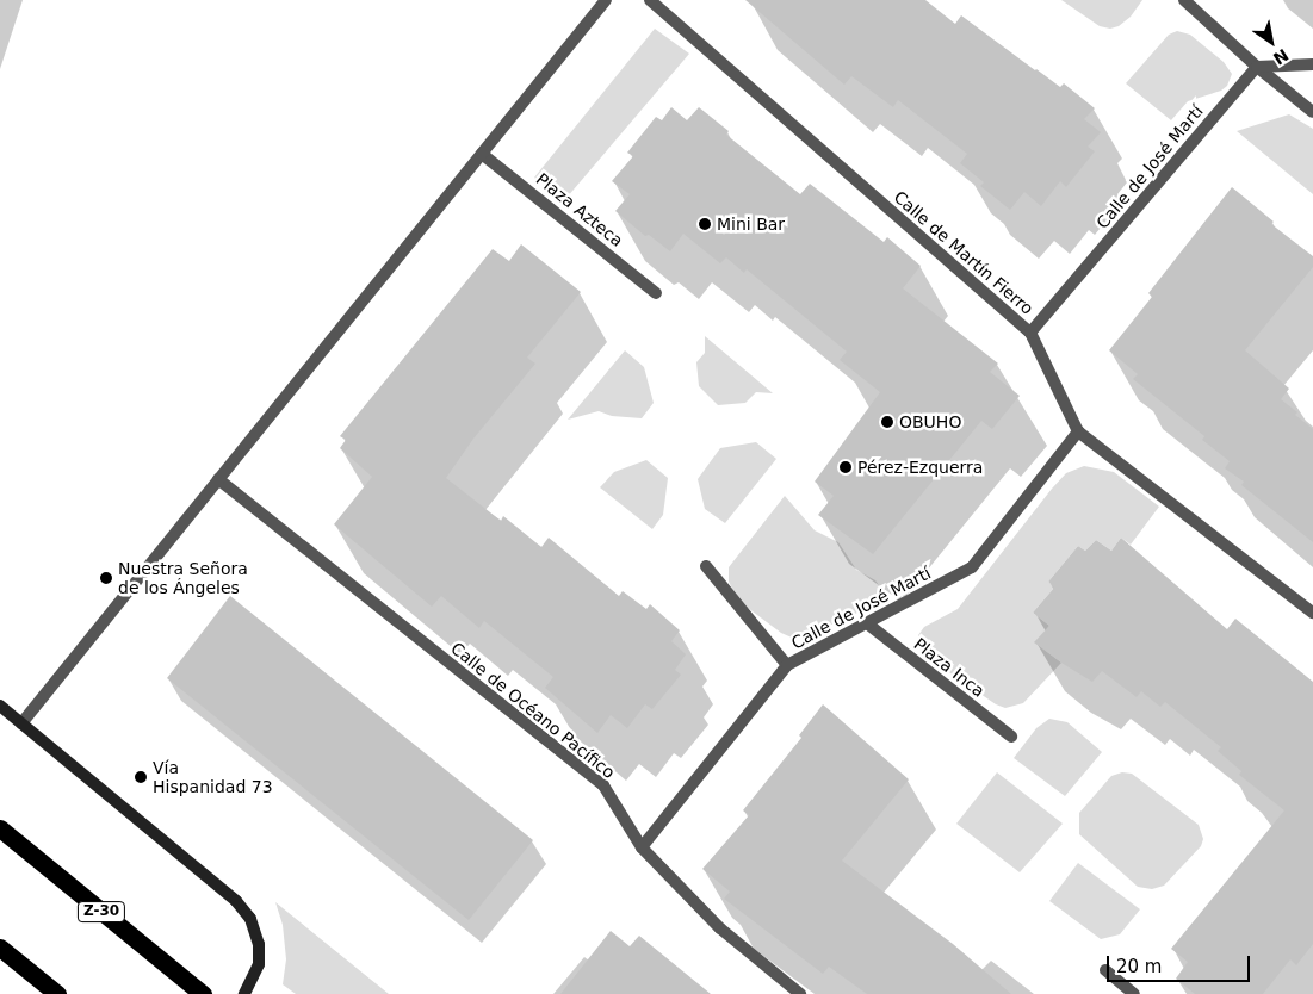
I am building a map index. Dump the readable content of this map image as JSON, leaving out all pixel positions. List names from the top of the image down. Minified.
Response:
{"streets":{"highway":["Z-30"],"street":["Calle de José Martí","Plaza Azteca","Calle de Martín Fierro","Plaza Inca","Calle de Océano Pacífico"]},"crossings":[["Calle de José Martí","Calle de Martín Fierro"],["Calle de José Martí","Plaza Inca"],["Calle de José Martí","Calle de Océano Pacífico"]],"places":["Mini Bar","OBUHO","Pérez-Ezquerra","Nuestra Señora de los Ángeles","Vía Hispanidad 73"],"scale_bar":"20 m","north":"bottom right"}
